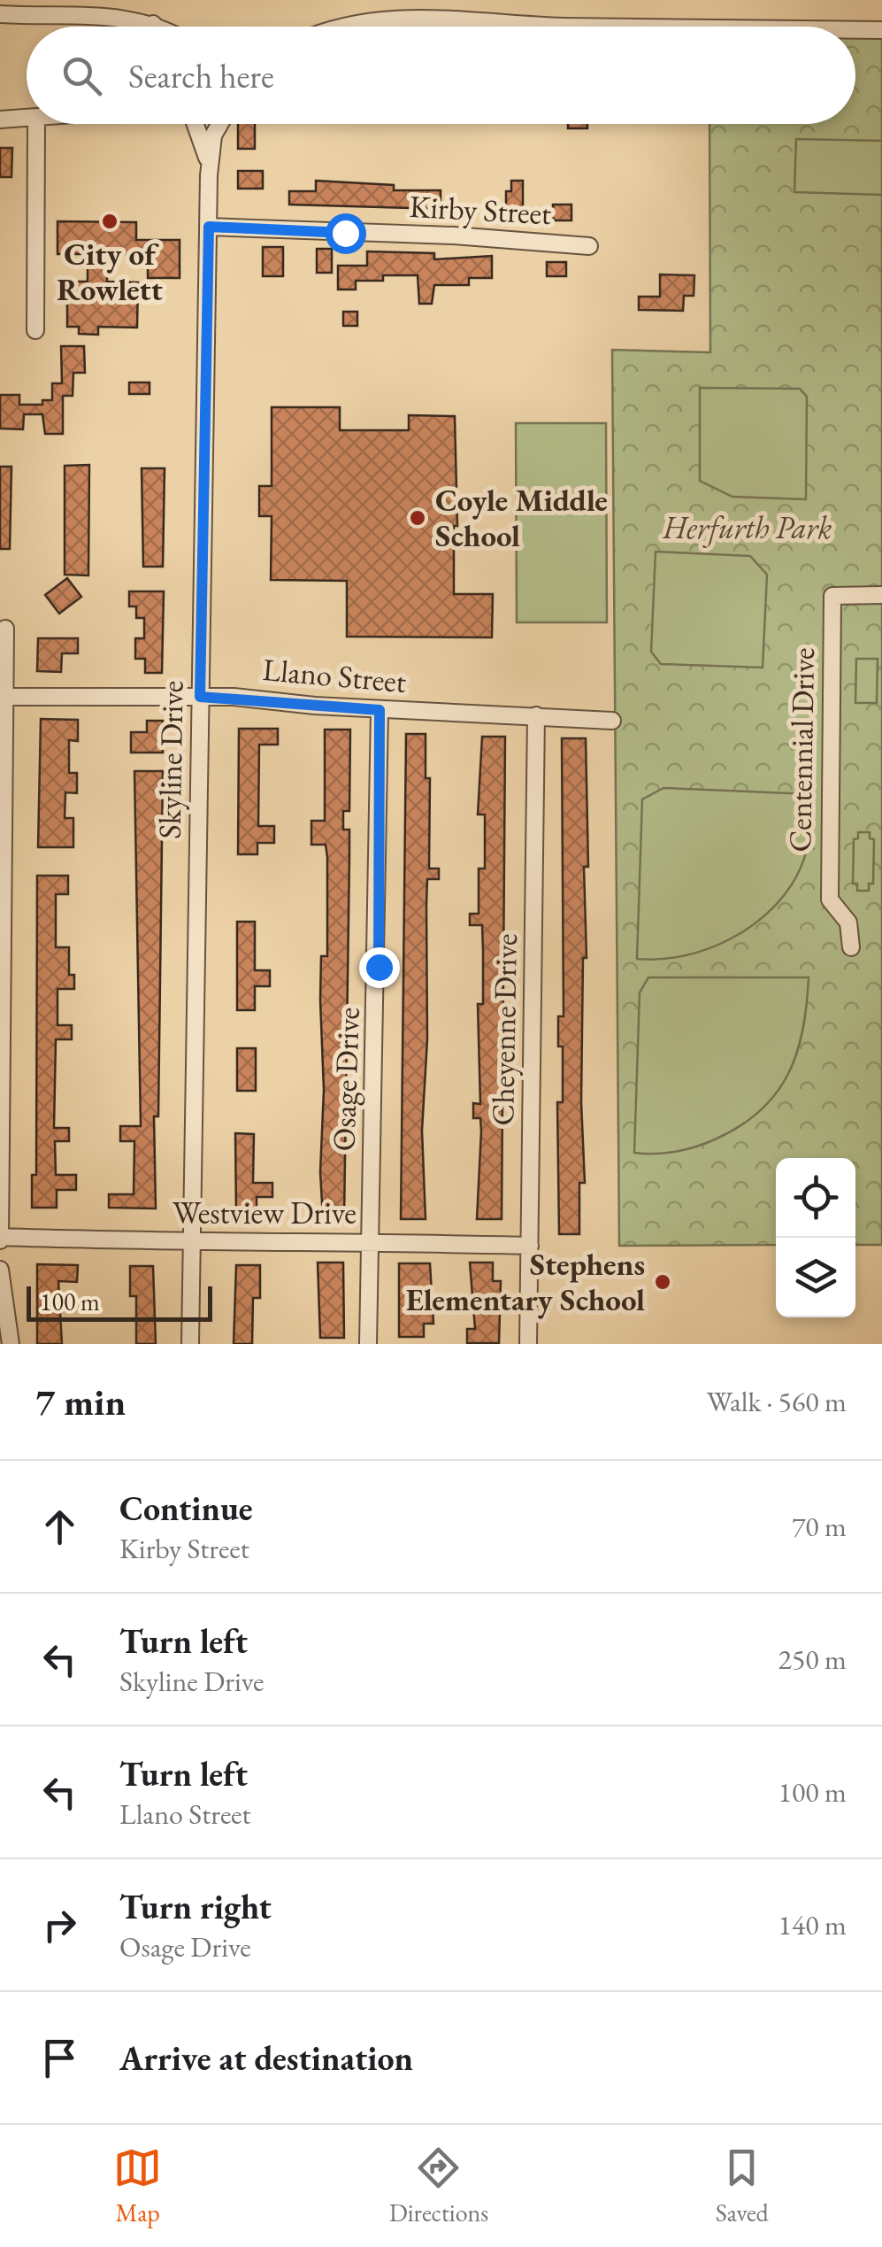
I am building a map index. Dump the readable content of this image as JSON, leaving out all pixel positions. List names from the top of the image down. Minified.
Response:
{"streets":{"street":["Kirby Street","Llano Street","Centennial Drive","Skyline Drive","Cheyenne Drive","Osage Drive","Westview Drive"]},"crossings":[["Kirby Street","Skyline Drive"],["Llano Street","Skyline Drive"],["Llano Street","Cheyenne Drive"],["Llano Street","Osage Drive"],["Skyline Drive","Westview Drive"],["Cheyenne Drive","Westview Drive"],["Osage Drive","Westview Drive"]],"parks":["Herfurth Park"],"places":["City of Rowlett","Coyle Middle School","Stephens Elementary School"],"scale_bar":"100 m","page":{"search":"Search here","scale":"100 m","heading":["7 min","Walk · 560 m"],"list":[["Continue","Kirby Street","70 m"],["Turn left","Skyline Drive","250 m"],["Turn left","Llano Street","100 m"],["Turn right","Osage Drive","140 m"],"Arrive at destination"],"nav":["Map","Directions","Saved"]}}
